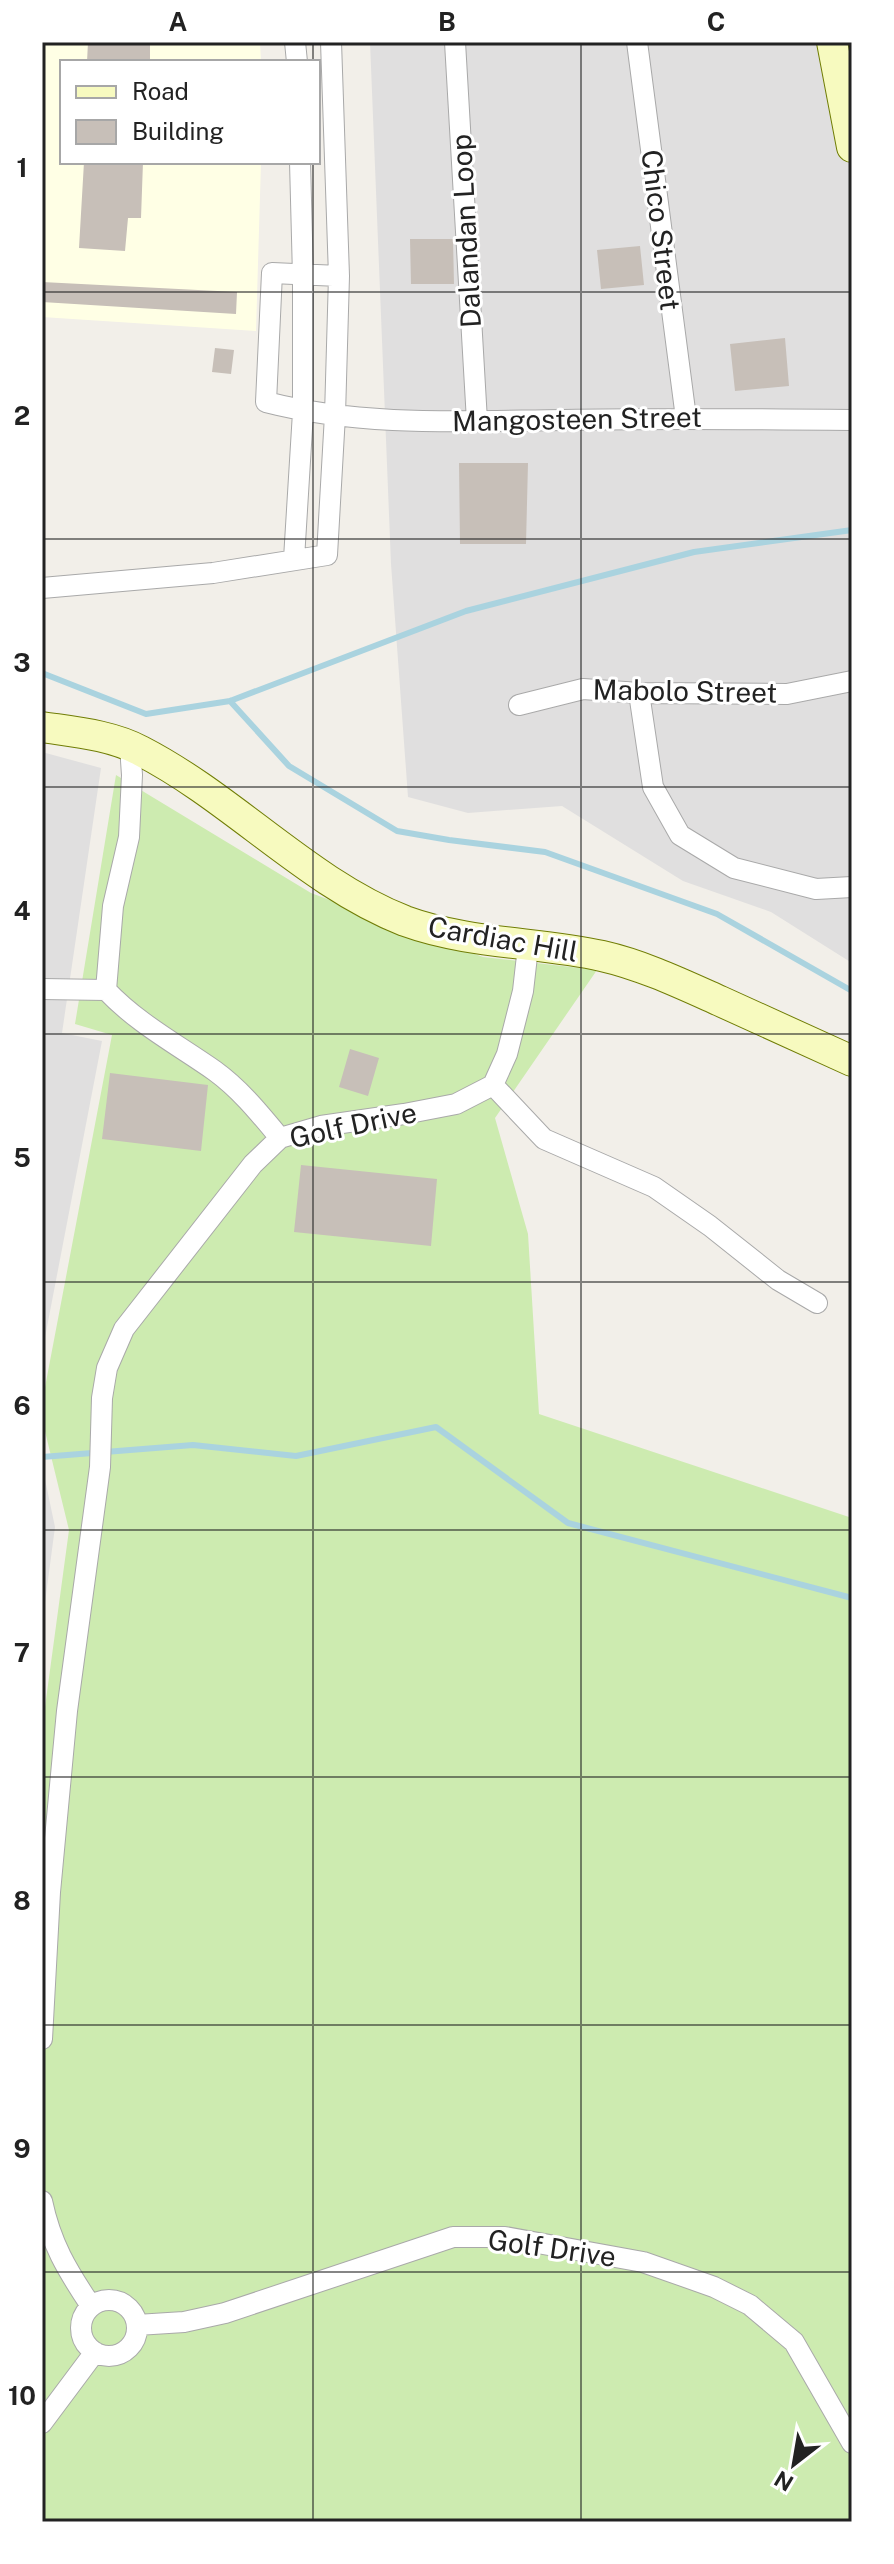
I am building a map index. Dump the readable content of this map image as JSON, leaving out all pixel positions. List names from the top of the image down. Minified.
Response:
{"streets":{"main road":["Cardiac Hill"],"street":["Chico Street","Dalandan Loop","Mangosteen Street","Mabolo Street","Golf Drive"]},"crossings":[["Chico Street","Mangosteen Street"],["Dalandan Loop","Mangosteen Street"]],"legend":["Road","Building"],"north":"bottom left","grid":{"columns":["A","B","C"],"rows":["1","2","3","4","5","6","7","8","9","10"]}}
